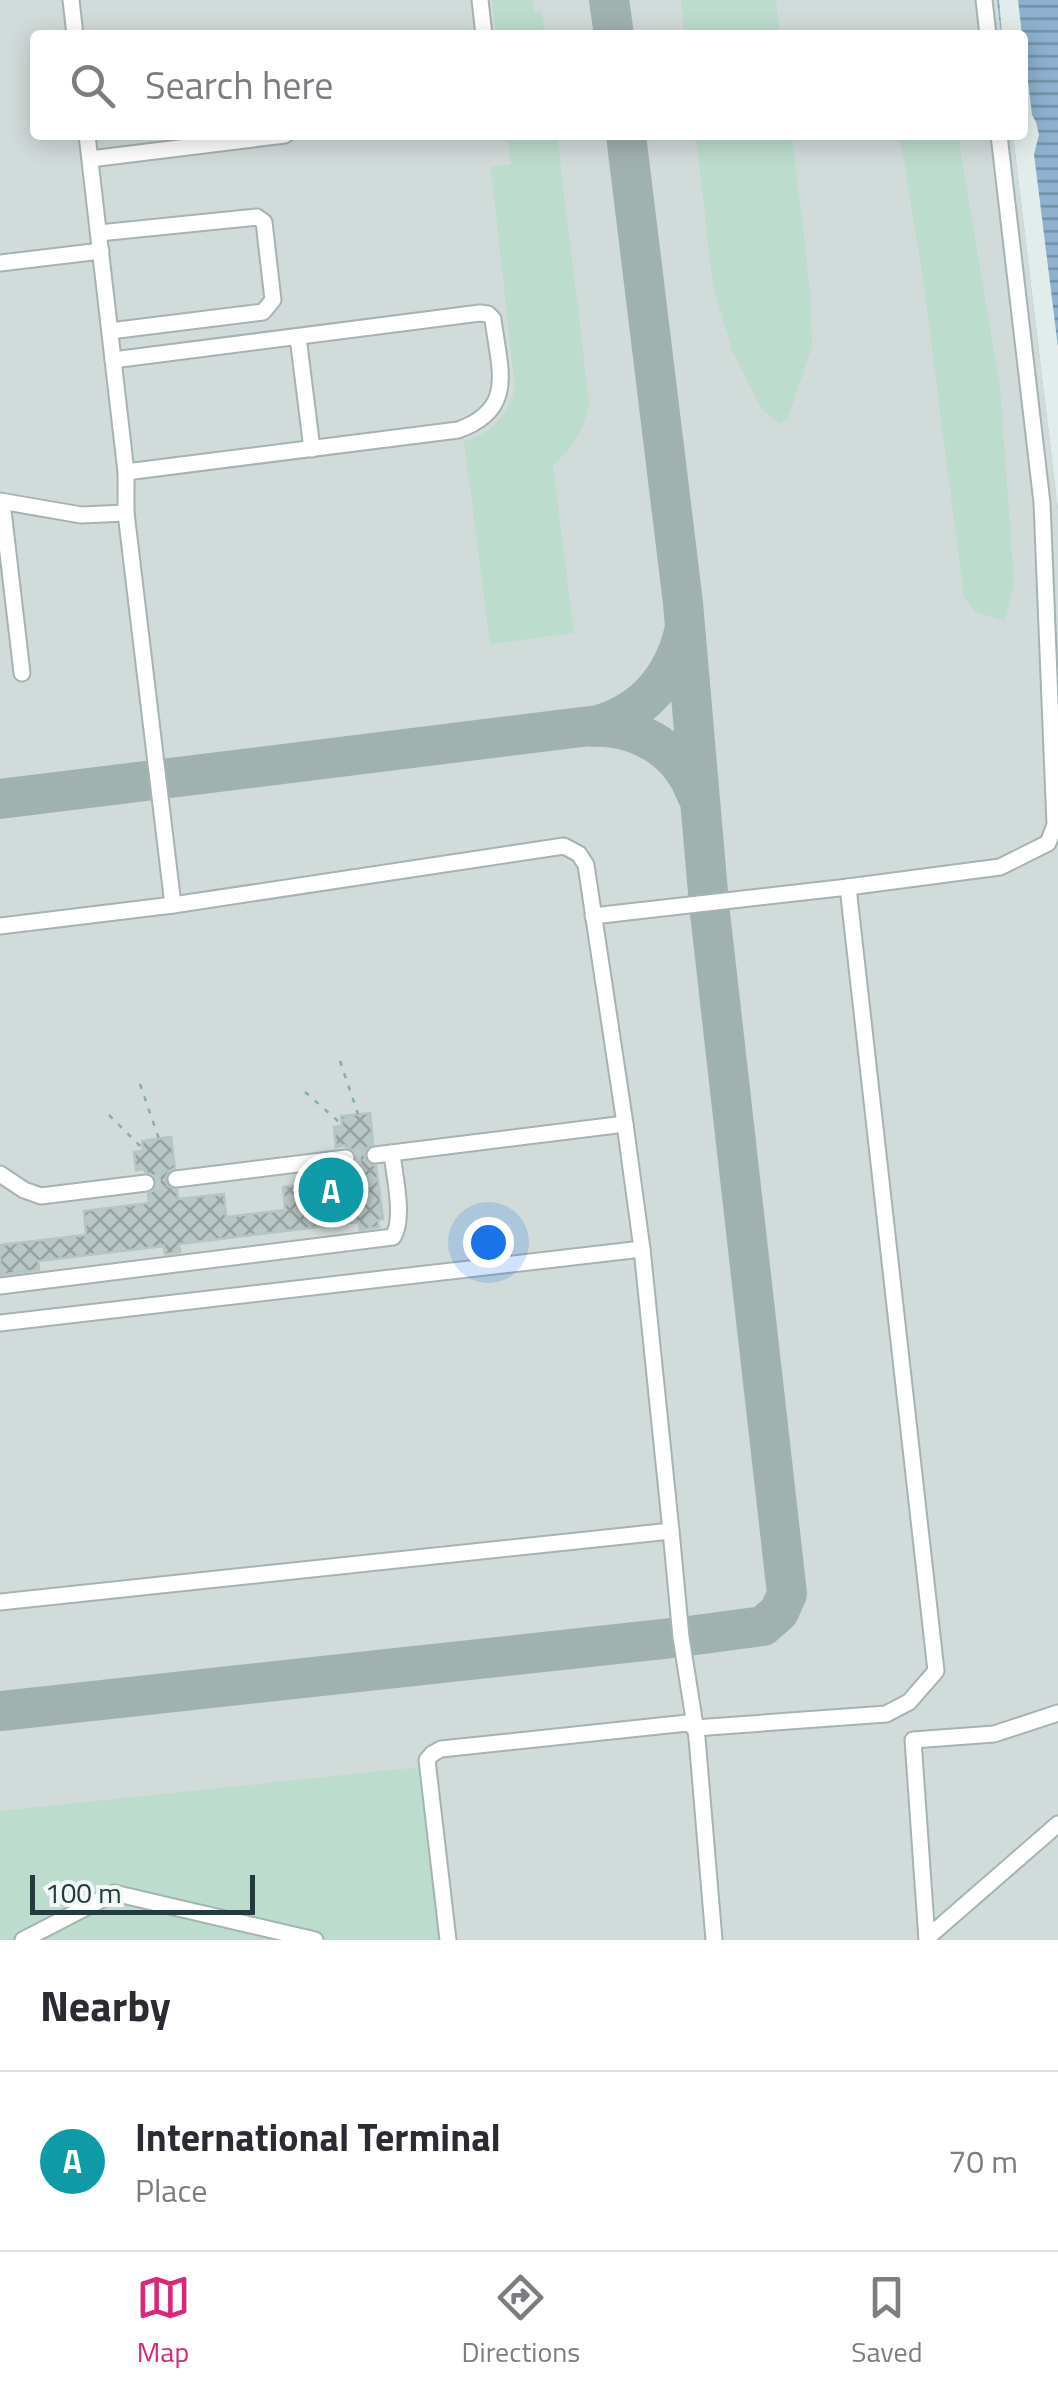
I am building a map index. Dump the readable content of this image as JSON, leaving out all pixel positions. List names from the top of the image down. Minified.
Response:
{"scale_bar":"100 m","page":{"search":"Search here","pins":"A","scale":"100 m","heading":"Nearby","list":[{"mark":"A","name":"International Terminal","note":"Place","value":"70 m"}],"nav":["Map","Directions","Saved"]}}
